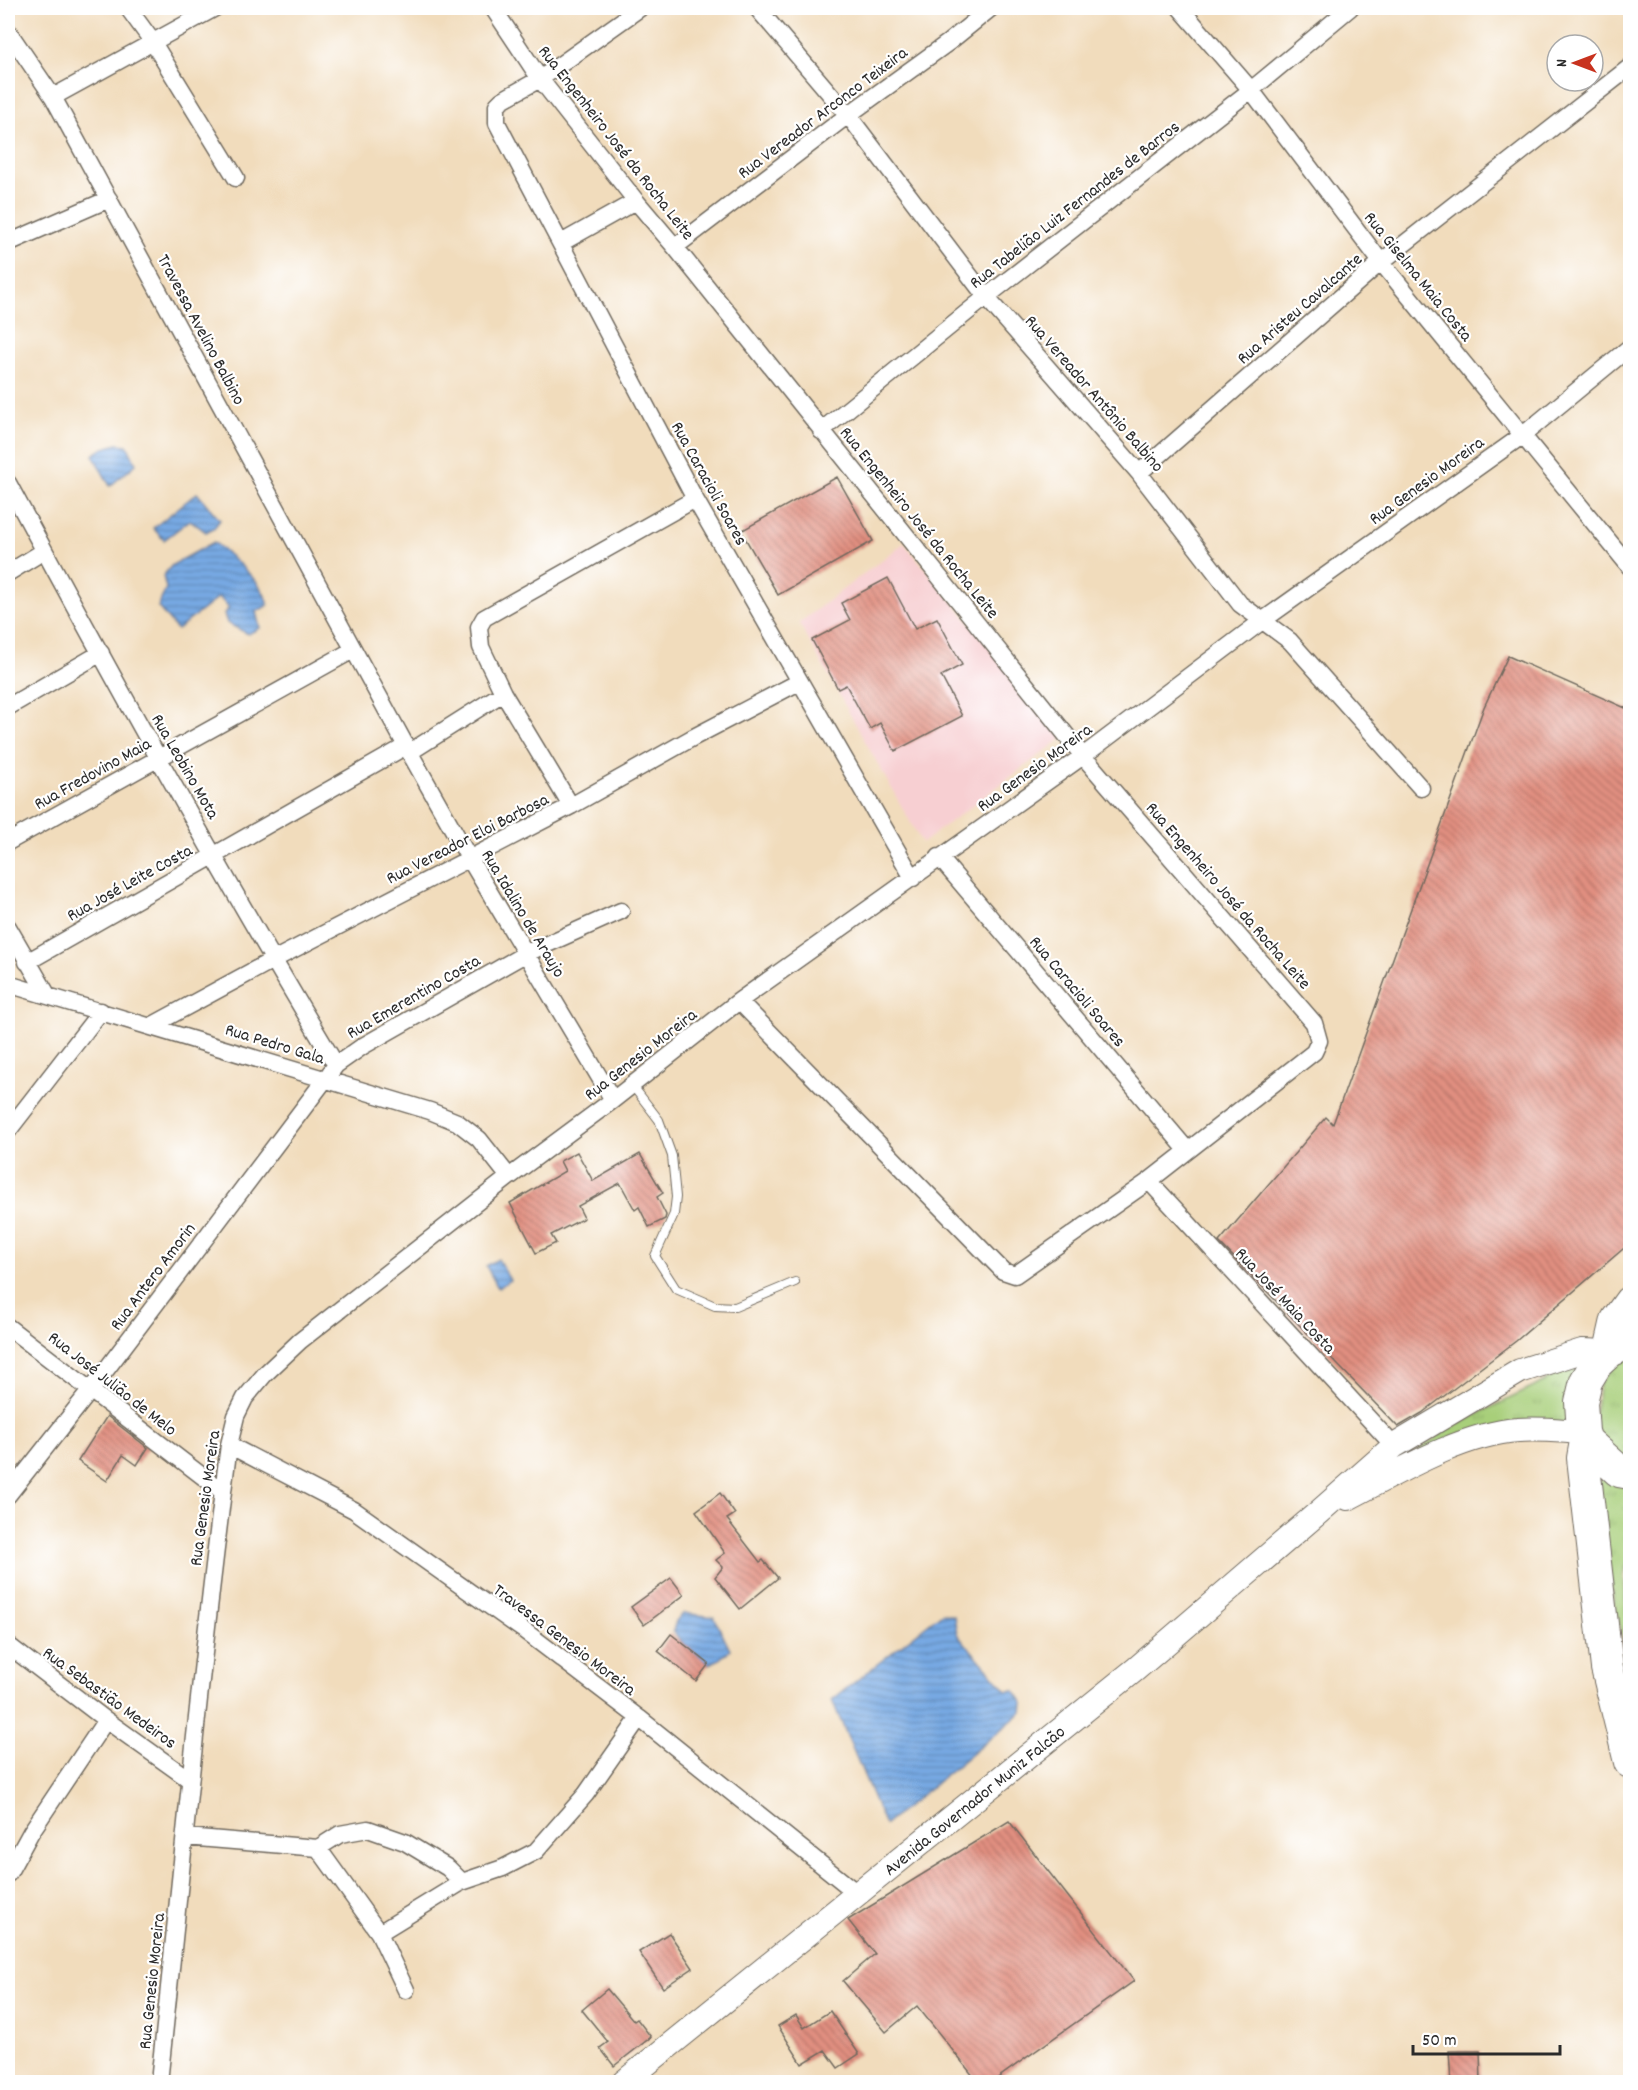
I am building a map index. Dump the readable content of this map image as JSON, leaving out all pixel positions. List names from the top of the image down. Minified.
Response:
{"streets":{"main road":["Avenida Governador Muniz Falcão"],"street":["Rua Vereador Arconco Teixeira","Rua Engenheiro José da Rocha Leite","Rua Tabelião Luiz Fernandes de Barros","Rua Giselma Maia Costa","Rua Aristeu Cavalcante","Travessa Avelino Balbino","Rua Vereador Antônio Balbino","Rua Genesio Moreira","Rua Caracioli Soares","Rua Leobino Mota","Rua Fredovino Maia","Rua Vereador Eloi Barbosa","Rua José Leite Costa","Rua Idalino de Araujo","Rua Emerentino Costa","Rua Pedro Gala","Rua Antero Amorin","Rua José Maia Costa","Rua José Julião de Melo","Travessa Genesio Moreira","Rua Sebastião Medeiros"]},"crossings":[["Rua Vereador Arconco Teixeira","Rua Engenheiro José da Rocha Leite"],["Rua Vereador Arconco Teixeira","Rua Vereador Antônio Balbino"],["Rua Engenheiro José da Rocha Leite","Rua Tabelião Luiz Fernandes de Barros"],["Rua Engenheiro José da Rocha Leite","Rua Genesio Moreira"],["Rua Engenheiro José da Rocha Leite","Rua Caracioli Soares"],["Rua Tabelião Luiz Fernandes de Barros","Rua Giselma Maia Costa"],["Rua Tabelião Luiz Fernandes de Barros","Rua Vereador Antônio Balbino"],["Rua Giselma Maia Costa","Rua Aristeu Cavalcante"],["Rua Giselma Maia Costa","Rua Genesio Moreira"],["Rua Aristeu Cavalcante","Rua Vereador Antônio Balbino"],["Travessa Avelino Balbino","Rua Fredovino Maia"],["Travessa Avelino Balbino","Rua Idalino de Araujo"],["Rua Vereador Antônio Balbino","Rua Genesio Moreira"],["Rua Genesio Moreira","Rua Caracioli Soares"],["Rua Genesio Moreira","Rua Idalino de Araujo"],["Rua Genesio Moreira","Rua Pedro Gala"],["Rua Genesio Moreira","Rua José Julião de Melo"],["Rua Genesio Moreira","Travessa Genesio Moreira"],["Rua Genesio Moreira","Rua Sebastião Medeiros"],["Rua Caracioli Soares","Rua Vereador Eloi Barbosa"],["Rua Leobino Mota","Rua Fredovino Maia"],["Rua Leobino Mota","Rua Vereador Eloi Barbosa"],["Rua Leobino Mota","Rua José Leite Costa"],["Rua Leobino Mota","Rua Emerentino Costa"],["Rua Fredovino Maia","Rua Idalino de Araujo"],["Rua Vereador Eloi Barbosa","Rua Idalino de Araujo"],["Rua Vereador Eloi Barbosa","Rua Pedro Gala"],["Rua José Leite Costa","Rua Idalino de Araujo"],["Rua Idalino de Araujo","Rua Emerentino Costa"],["Rua Emerentino Costa","Rua Pedro Gala"],["Rua Emerentino Costa","Rua Antero Amorin"],["Rua Pedro Gala","Rua Antero Amorin"],["Rua Antero Amorin","Rua José Julião de Melo"],["Rua José Maia Costa","Avenida Governador Muniz Falcão"],["Travessa Genesio Moreira","Avenida Governador Muniz Falcão"]],"scale_bar":"50 m","north":"left"}
